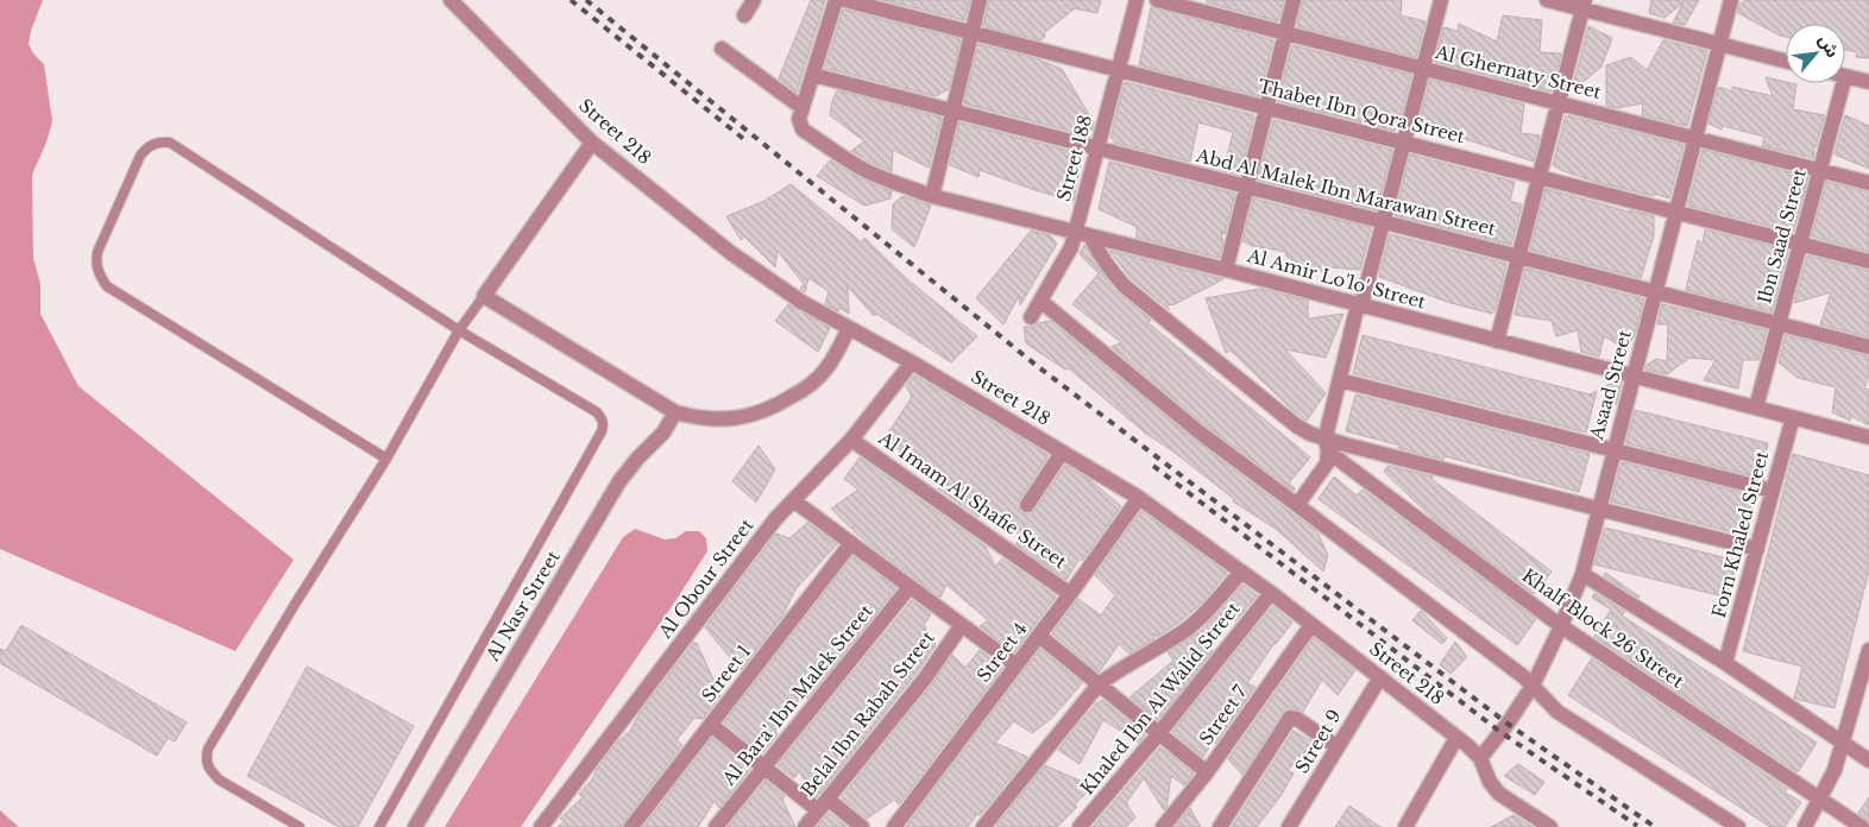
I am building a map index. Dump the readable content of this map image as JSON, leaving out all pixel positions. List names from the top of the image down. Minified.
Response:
{"streets":{"street":["Al Ghernaty Street","Thabet Ibn Qora Street","Street 218","Street 188","Abd Al Malek Ibn Marawan Street","Ibn Saad Street","Al Amir Lo'lo' Street","Asaad Street","Al Imam Al Shafie Street","Forn Khaled Street","Al Obour Street","Al Nasr Street","Khalf Block 26 Street","Street 4","Street 1","Al Bara' Ibn Malek Street","Khaled Ibn Al Walid Street","Belal Ibn Rabah Street","Street 7","Street 9"]},"crossings":[["Al Ghernaty Street","Ibn Saad Street"],["Al Ghernaty Street","Asaad Street"],["Thabet Ibn Qora Street","Street 188"],["Thabet Ibn Qora Street","Ibn Saad Street"],["Thabet Ibn Qora Street","Asaad Street"],["Street 218","Asaad Street"],["Street 218","Al Obour Street"],["Street 218","Street 4"],["Street 218","Khaled Ibn Al Walid Street"],["Street 218","Street 7"],["Street 218","Street 9"],["Street 188","Abd Al Malek Ibn Marawan Street"],["Street 188","Al Amir Lo'lo' Street"],["Abd Al Malek Ibn Marawan Street","Ibn Saad Street"],["Abd Al Malek Ibn Marawan Street","Asaad Street"],["Ibn Saad Street","Al Amir Lo'lo' Street"],["Al Amir Lo'lo' Street","Asaad Street"],["Al Amir Lo'lo' Street","Forn Khaled Street"],["Asaad Street","Khalf Block 26 Street"],["Al Imam Al Shafie Street","Al Obour Street"],["Al Imam Al Shafie Street","Street 4"]],"north":"top right"}
